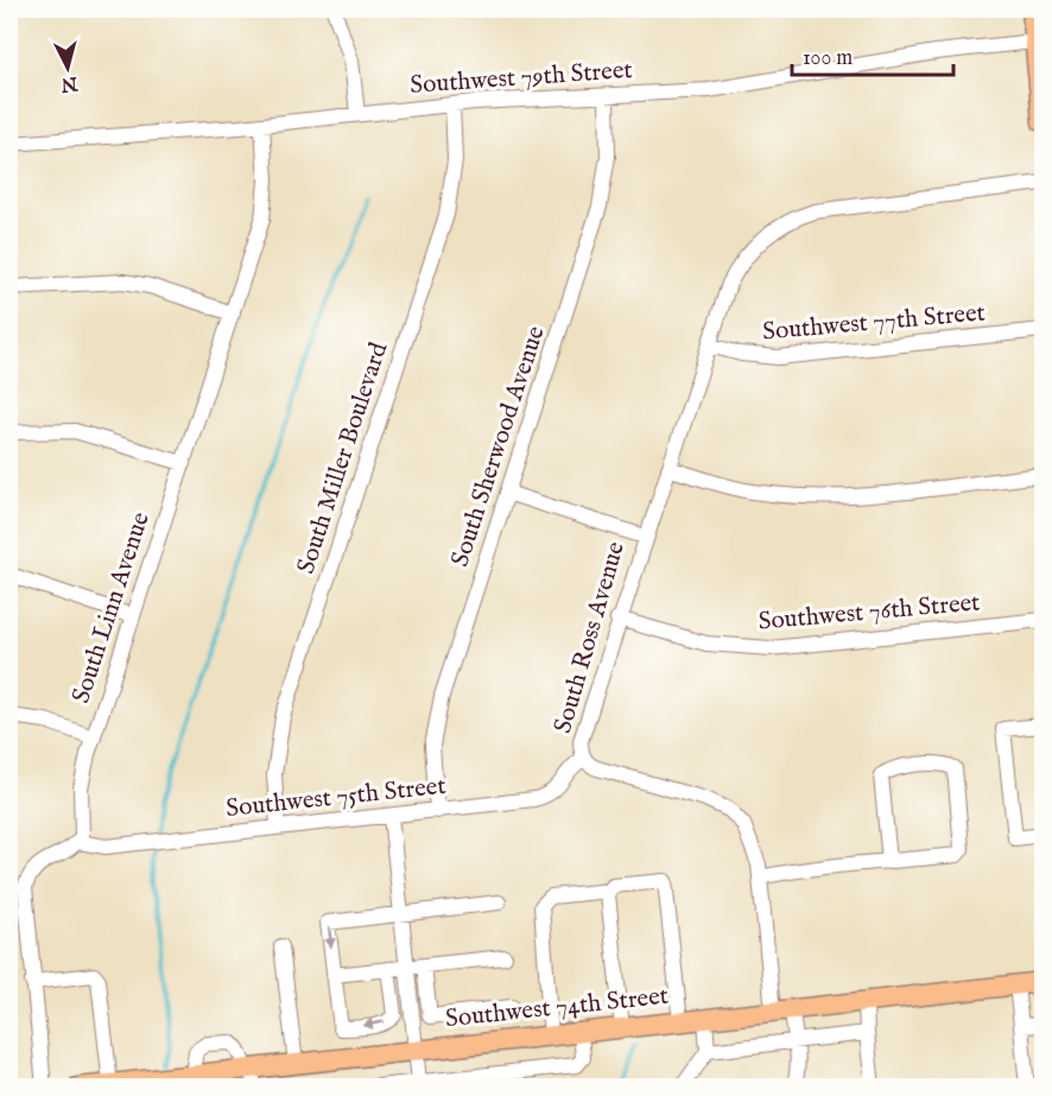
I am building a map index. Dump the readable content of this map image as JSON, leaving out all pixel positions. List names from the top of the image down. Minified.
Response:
{"streets":{"main road":["Southwest 74th Street"],"street":["Southwest 79th Street","Southwest 77th Street","South Sherwood Avenue","South Miller Boulevard","South Linn Avenue","Southwest 76th Street","South Ross Avenue","Southwest 75th Street"]},"crossings":[["Southwest 79th Street","South Sherwood Avenue"],["Southwest 79th Street","South Miller Boulevard"],["Southwest 79th Street","South Linn Avenue"],["Southwest 77th Street","South Ross Avenue"],["South Sherwood Avenue","Southwest 75th Street"],["South Miller Boulevard","Southwest 75th Street"],["South Linn Avenue","Southwest 75th Street"],["Southwest 76th Street","South Ross Avenue"],["South Ross Avenue","Southwest 75th Street"],["South Ross Avenue","Southwest 74th Street"]],"scale_bar":"100 m","north":"bottom"}
